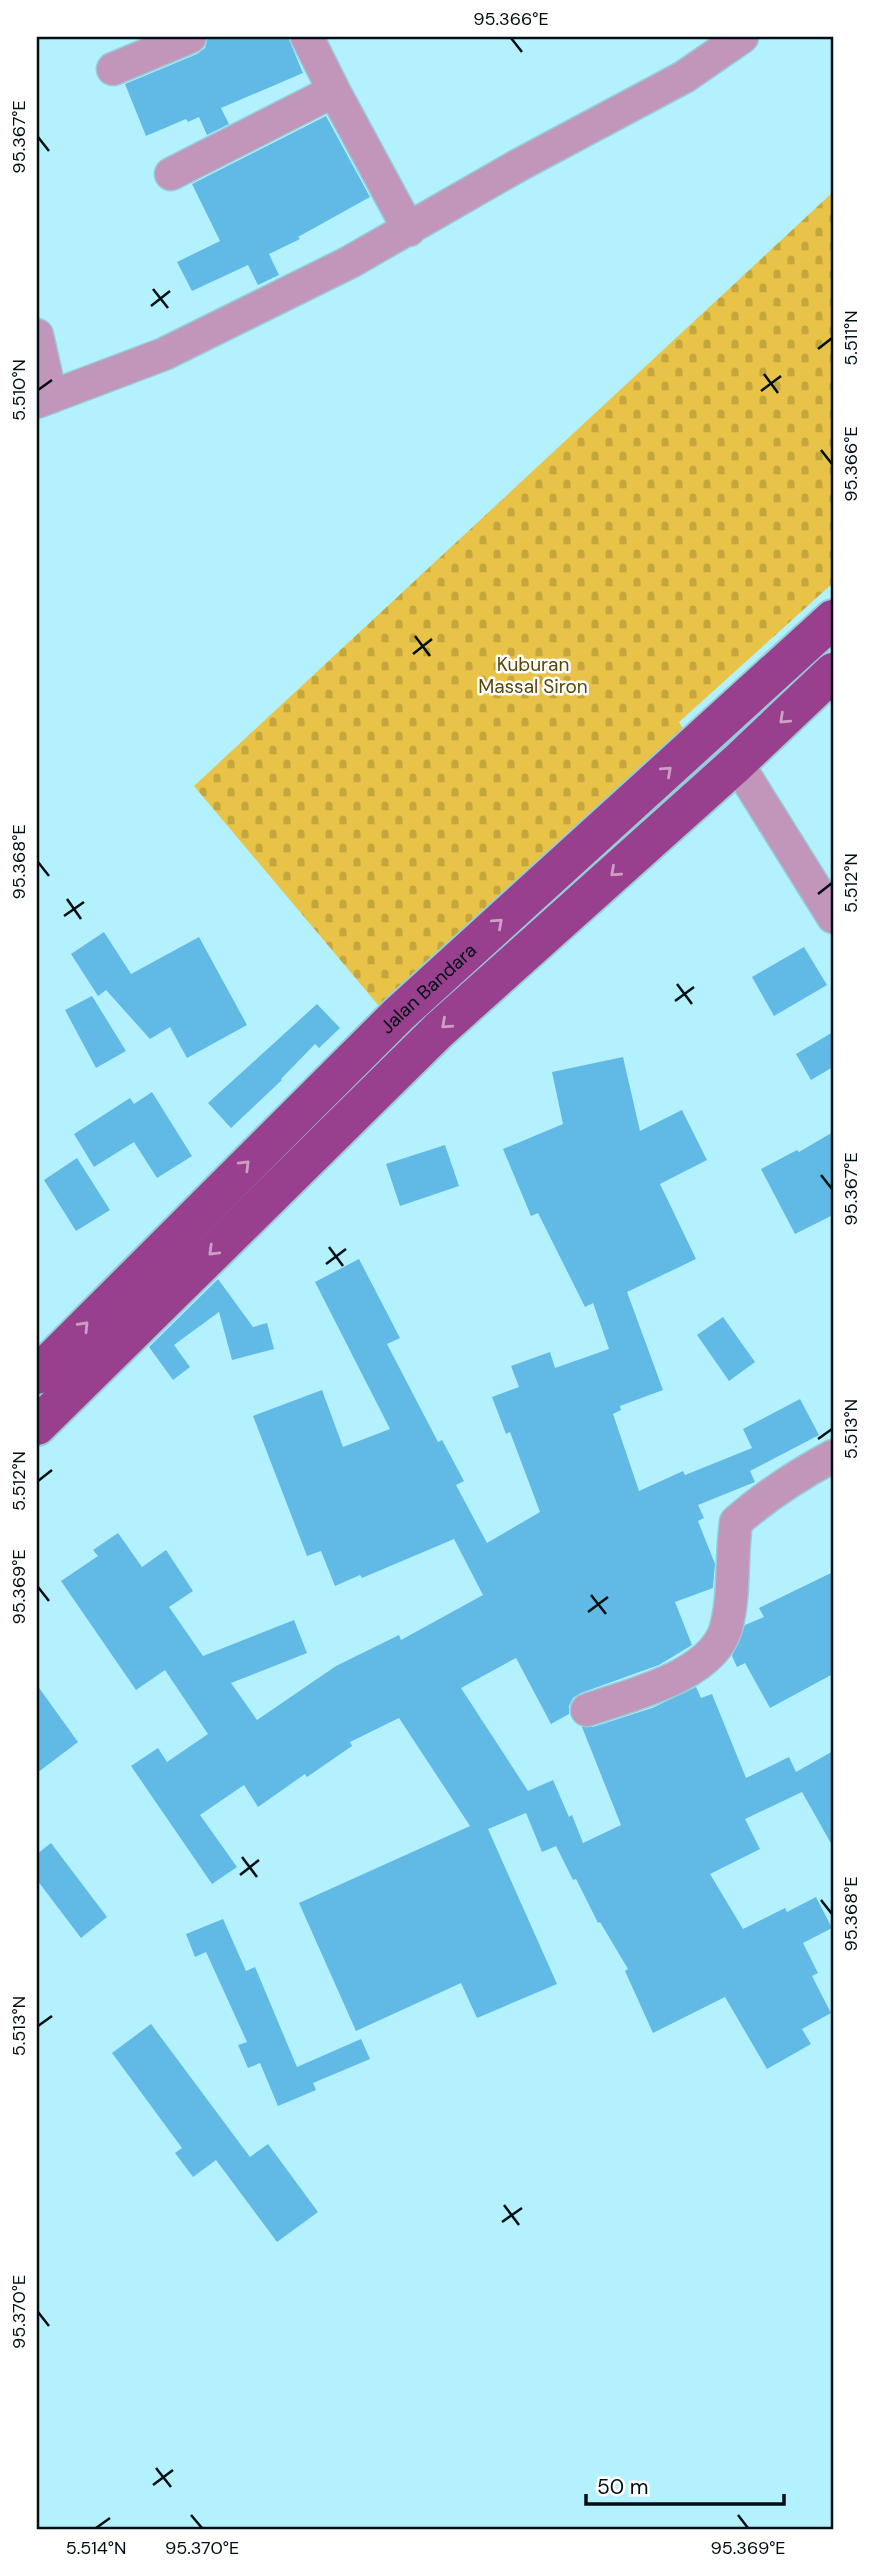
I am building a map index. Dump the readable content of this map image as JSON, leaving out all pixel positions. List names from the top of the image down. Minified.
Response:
{"streets":{"highway":["Jalan Bandara"]},"parks":["Kuburan Massal Siron"],"scale_bar":"50 m","coordinates":["95.366°E","95.367°E","5.511°N","5.510°N","95.368°E","5.512°N","5.513°N","95.369°E","95.370°E","5.514°N"]}
